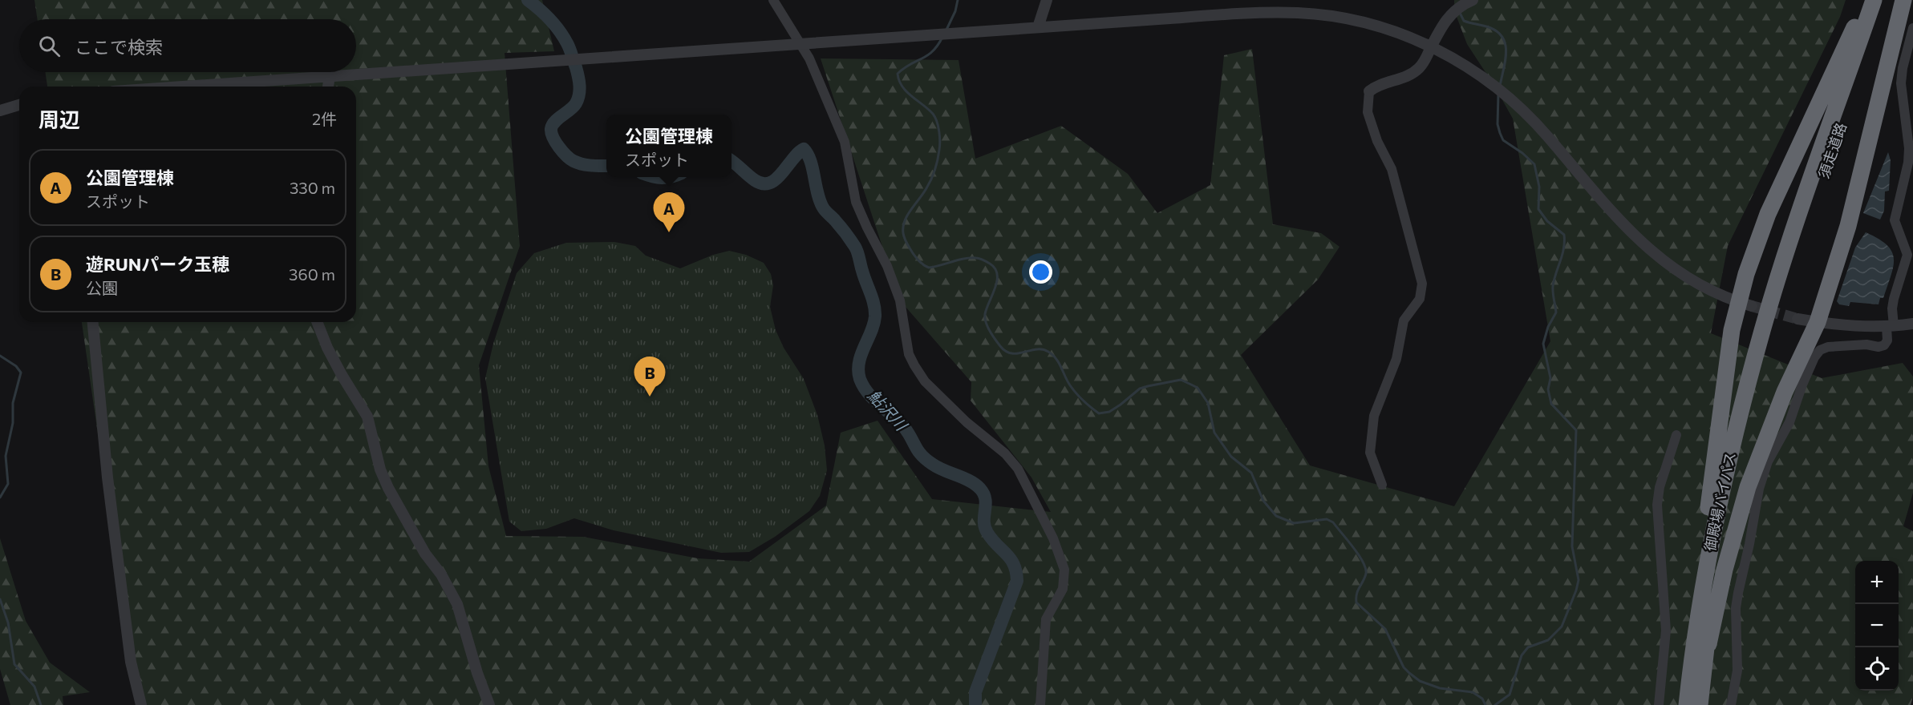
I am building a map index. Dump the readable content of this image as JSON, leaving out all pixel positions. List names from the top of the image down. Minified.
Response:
{"streets":{"highway":["須走道路","御殿場バイパス"]},"crossings":[["須走道路","御殿場バイパス"]],"water":["鮎沢川"],"page":{"search":"ここで検索","heading":["周辺","2件"],"popup":["公園管理棟","スポット"],"list":[{"mark":"A","name":"公園管理棟","note":"スポット","value":"330 m"},{"mark":"B","name":"遊RUNパーク玉穂","note":"公園","value":"360 m"}],"pins":["A","B"],"map_buttons":["+","−"]}}
